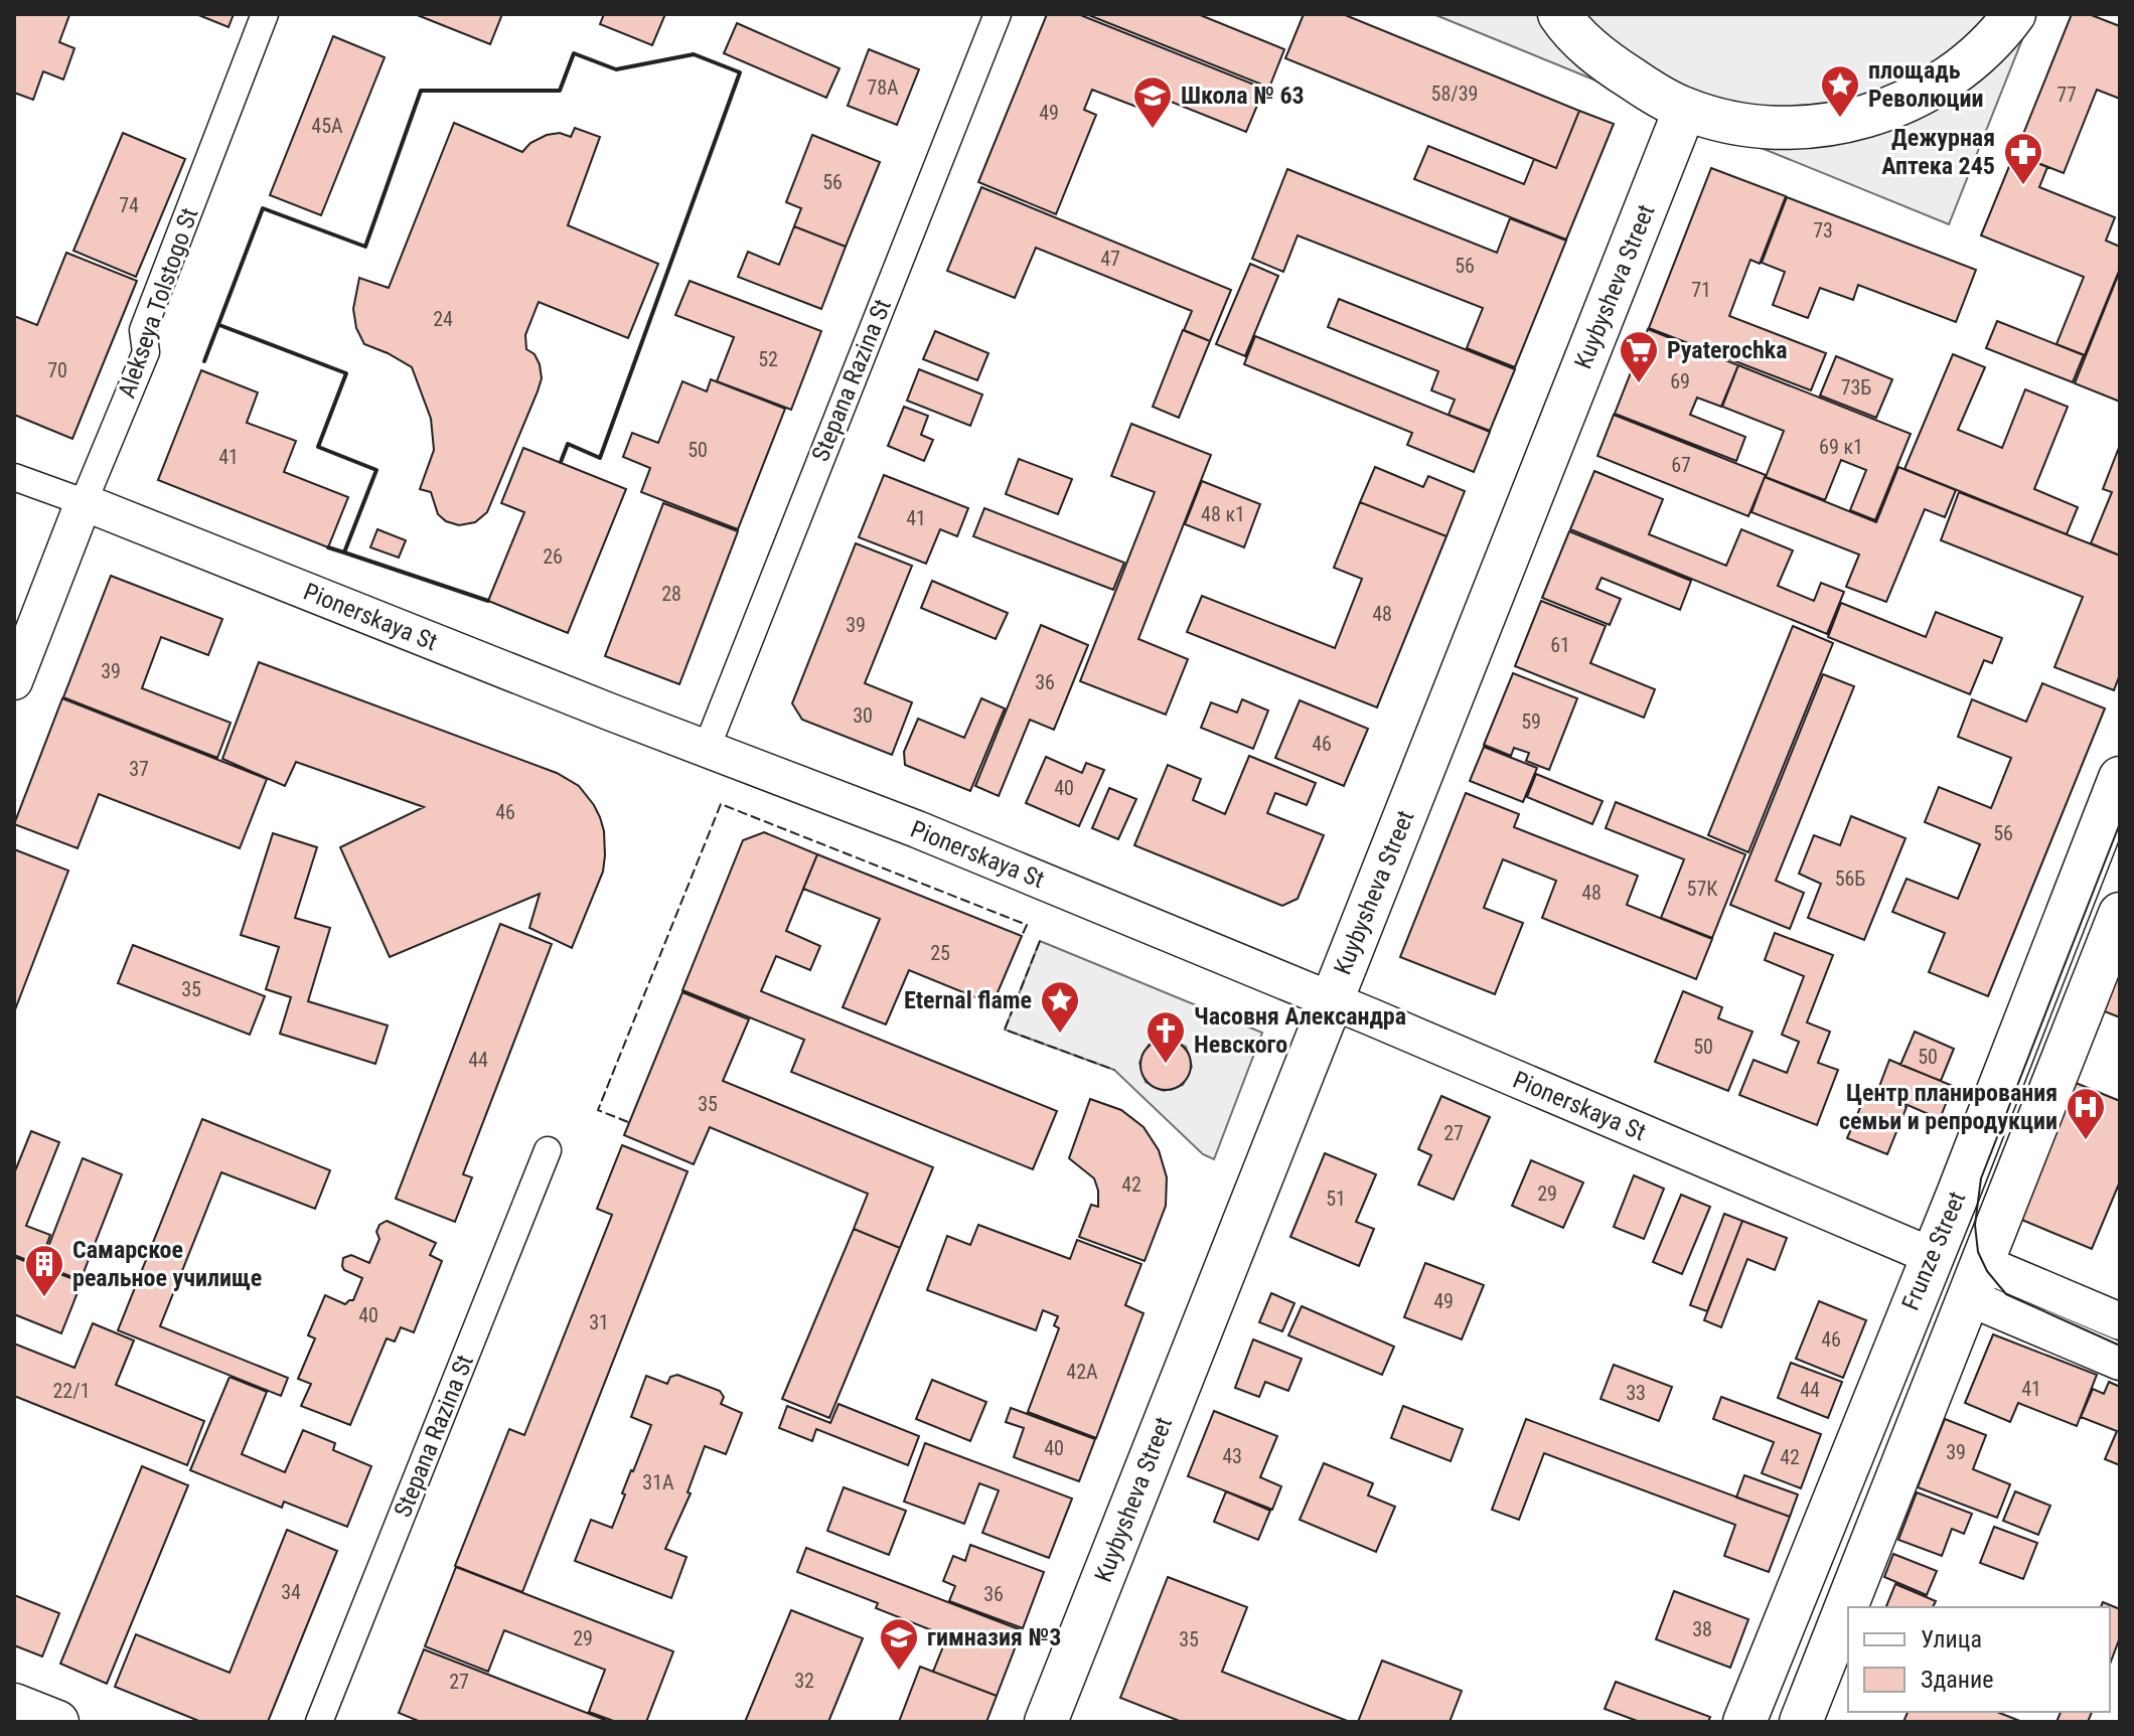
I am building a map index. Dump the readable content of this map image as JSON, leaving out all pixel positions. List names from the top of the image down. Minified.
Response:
{"streets":{"main road":["Kuybysheva Street","Alekseya Tolstogo St","Pionerskaya St","Frunze Street"],"street":["Stepana Razina St"]},"crossings":[["Kuybysheva Street","Pionerskaya St"],["Alekseya Tolstogo St","Pionerskaya St"],["Stepana Razina St","Pionerskaya St"],["Pionerskaya St","Frunze Street"]],"places":{"place":["площадь Революции","Eternal flame"],"school or university":["Школа № 63","гимназия №3"],"pharmacy":["Дежурная Аптека 245"],"supermarket":["Pyaterochka"],"church":["Часовня Александра Невского"],"hospital":["Центр планирования семьи и репродукции"],"building":["Самарское реальное училище"]},"house_numbers":["78А","58/39","77","49","45А","56","74","73","47","56","71","24","52","70","69","73Б","69 к1","50","41","67","48 к1","41","26","28","48","39","61","39","36","30","59","46","37","40","46","56","56Б","57К","48","25","35","50","50","44","35","27","42","29","51","49","40","31","46","42А","41","44","22/1","33","40","39","43","42","31А","34","36","38","29","35","32","27"],"legend":["Улица","Здание"]}
